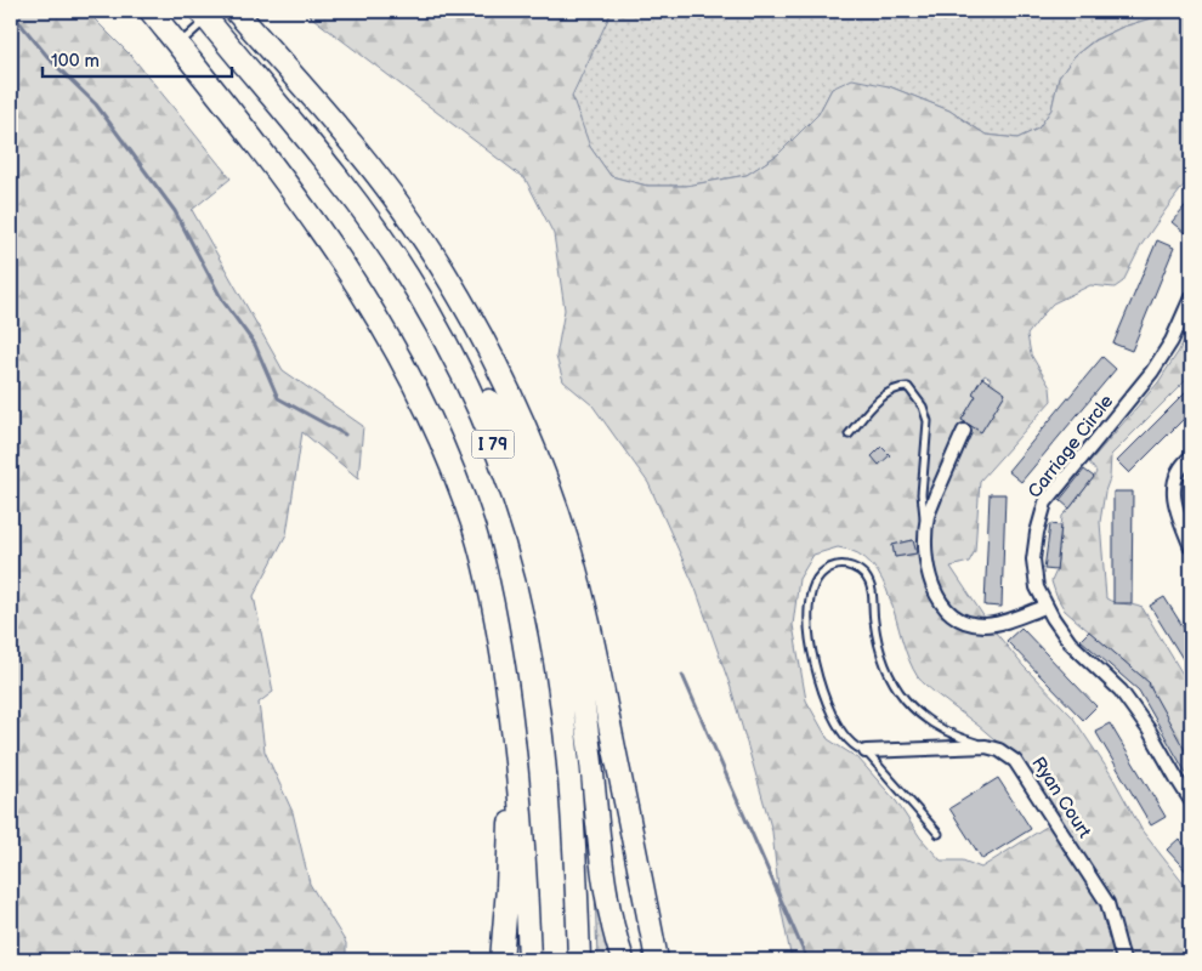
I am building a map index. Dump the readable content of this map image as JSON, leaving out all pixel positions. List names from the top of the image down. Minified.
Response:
{"streets":{"highway":["I 79"],"street":["Carriage Circle","Ryan Court"]},"scale_bar":"100 m"}
